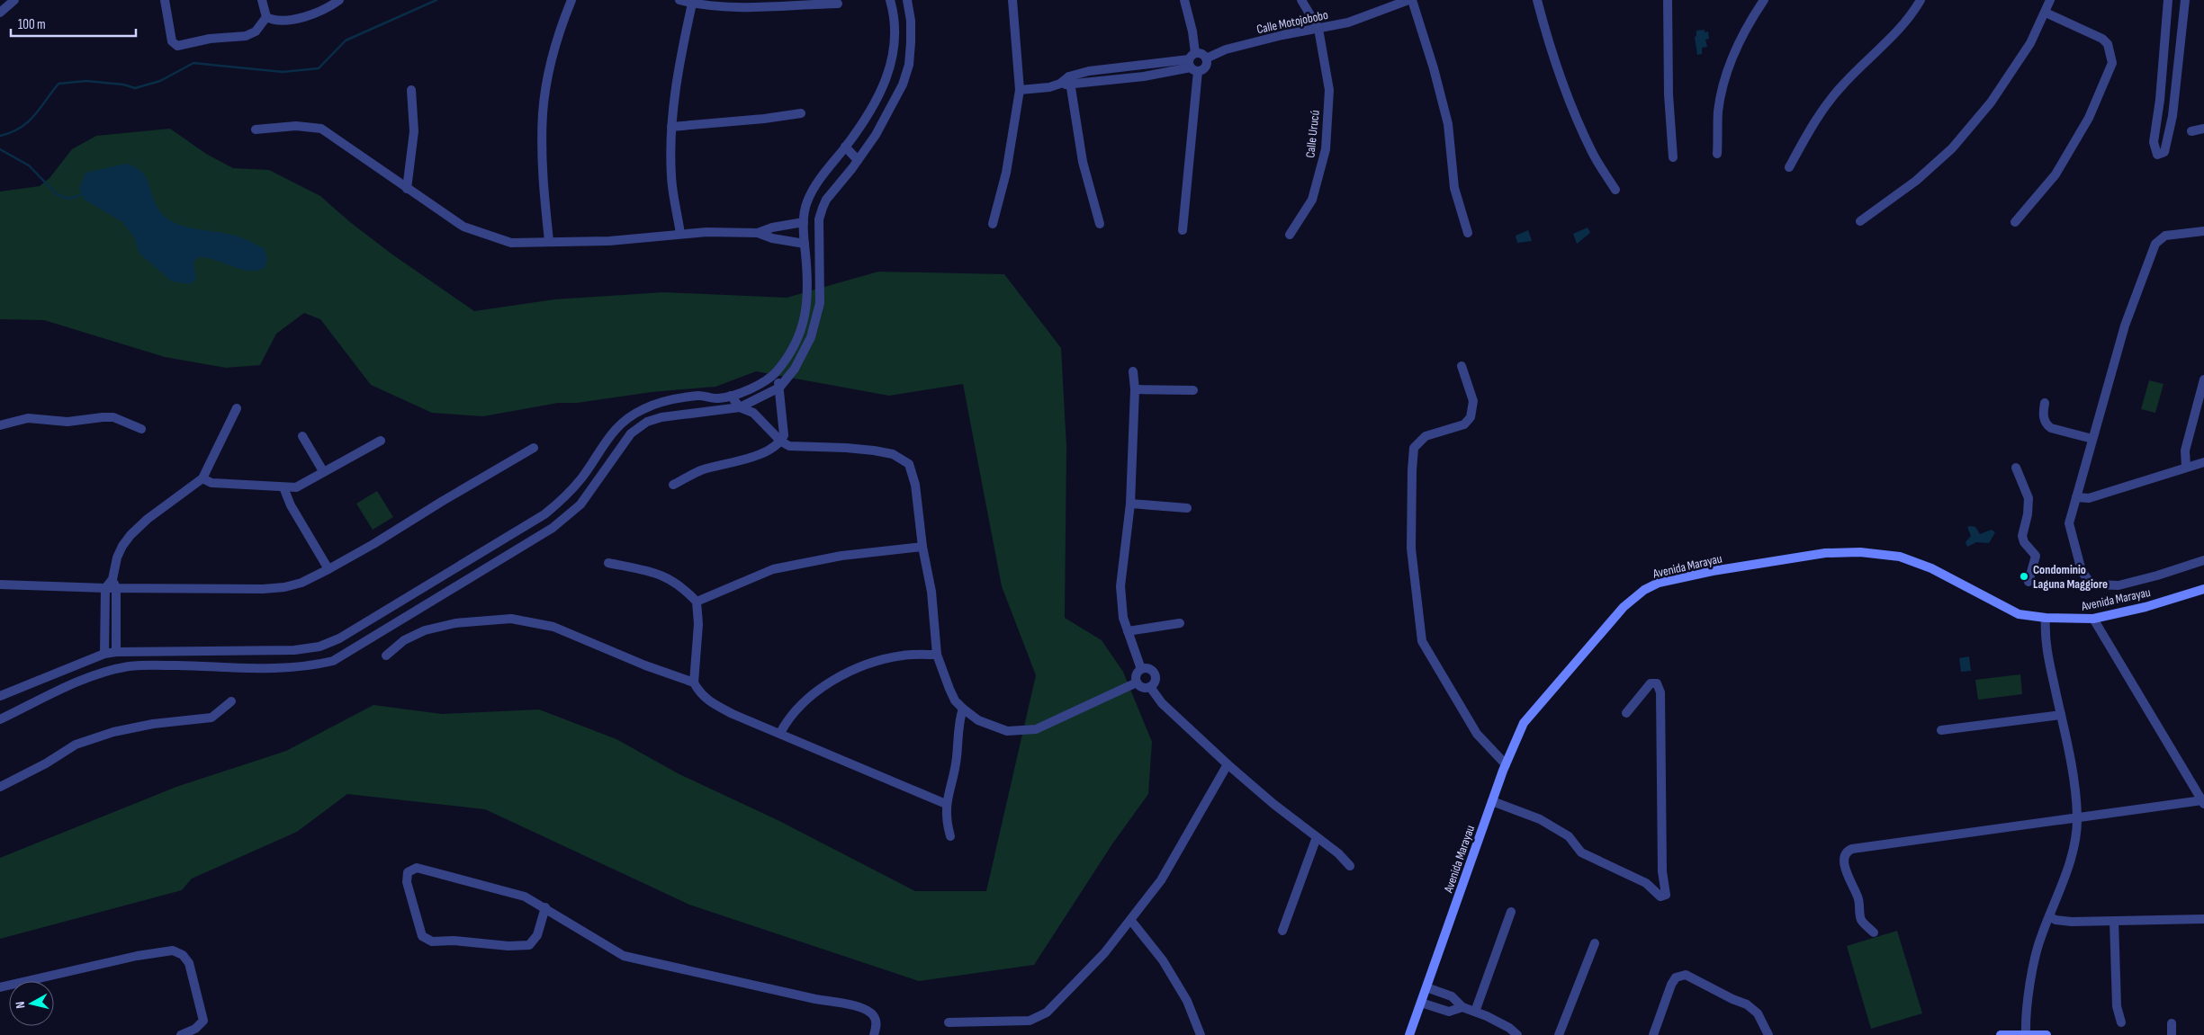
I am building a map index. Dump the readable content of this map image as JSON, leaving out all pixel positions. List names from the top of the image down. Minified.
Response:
{"streets":{"street":["Calle Motojobobo","Calle Urucú","Avenida Marayau"]},"crossings":[["Calle Motojobobo","Calle Urucú"]],"places":["Condominio Laguna Maggiore"],"scale_bar":"100 m","north":"left"}
